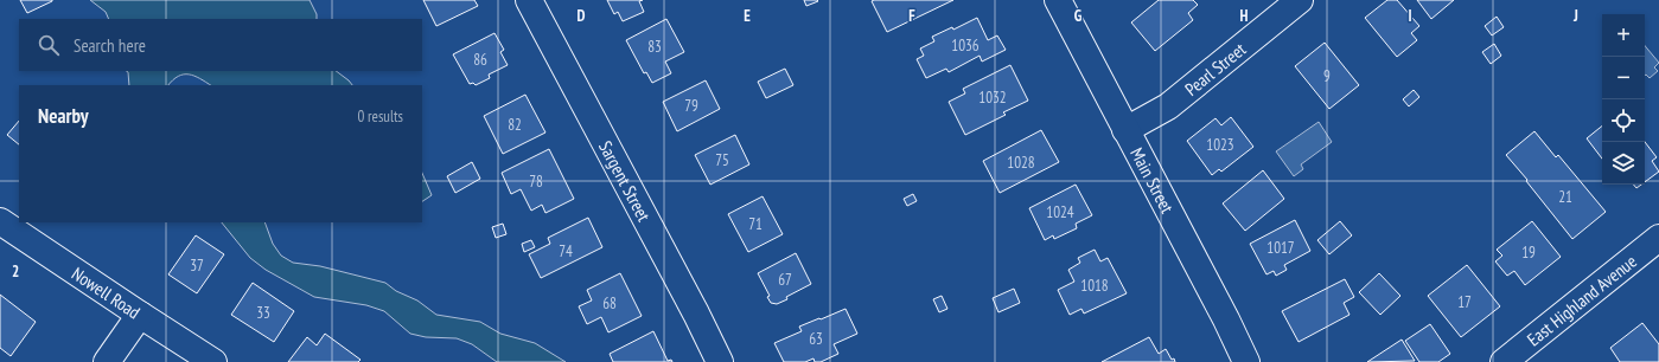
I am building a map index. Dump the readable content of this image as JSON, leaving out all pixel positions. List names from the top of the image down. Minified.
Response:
{"streets":{"street":["Pearl Street","Sargent Street","Main Street","Nowell Road","East Highland Avenue"]},"crossings":[["Pearl Street","Main Street"]],"house_numbers":["1036","83","86","9","1032","79","82","1023","75","1028","78","21","1024","71","1017","74","19","37","67","1018","17","68","33","63"],"page":{"map_buttons":["+","−"],"search":"Search here","heading":["Nearby","0 results"]},"grid":{"columns":["D","E","F","G","H","I","J"],"rows":["2"]}}
